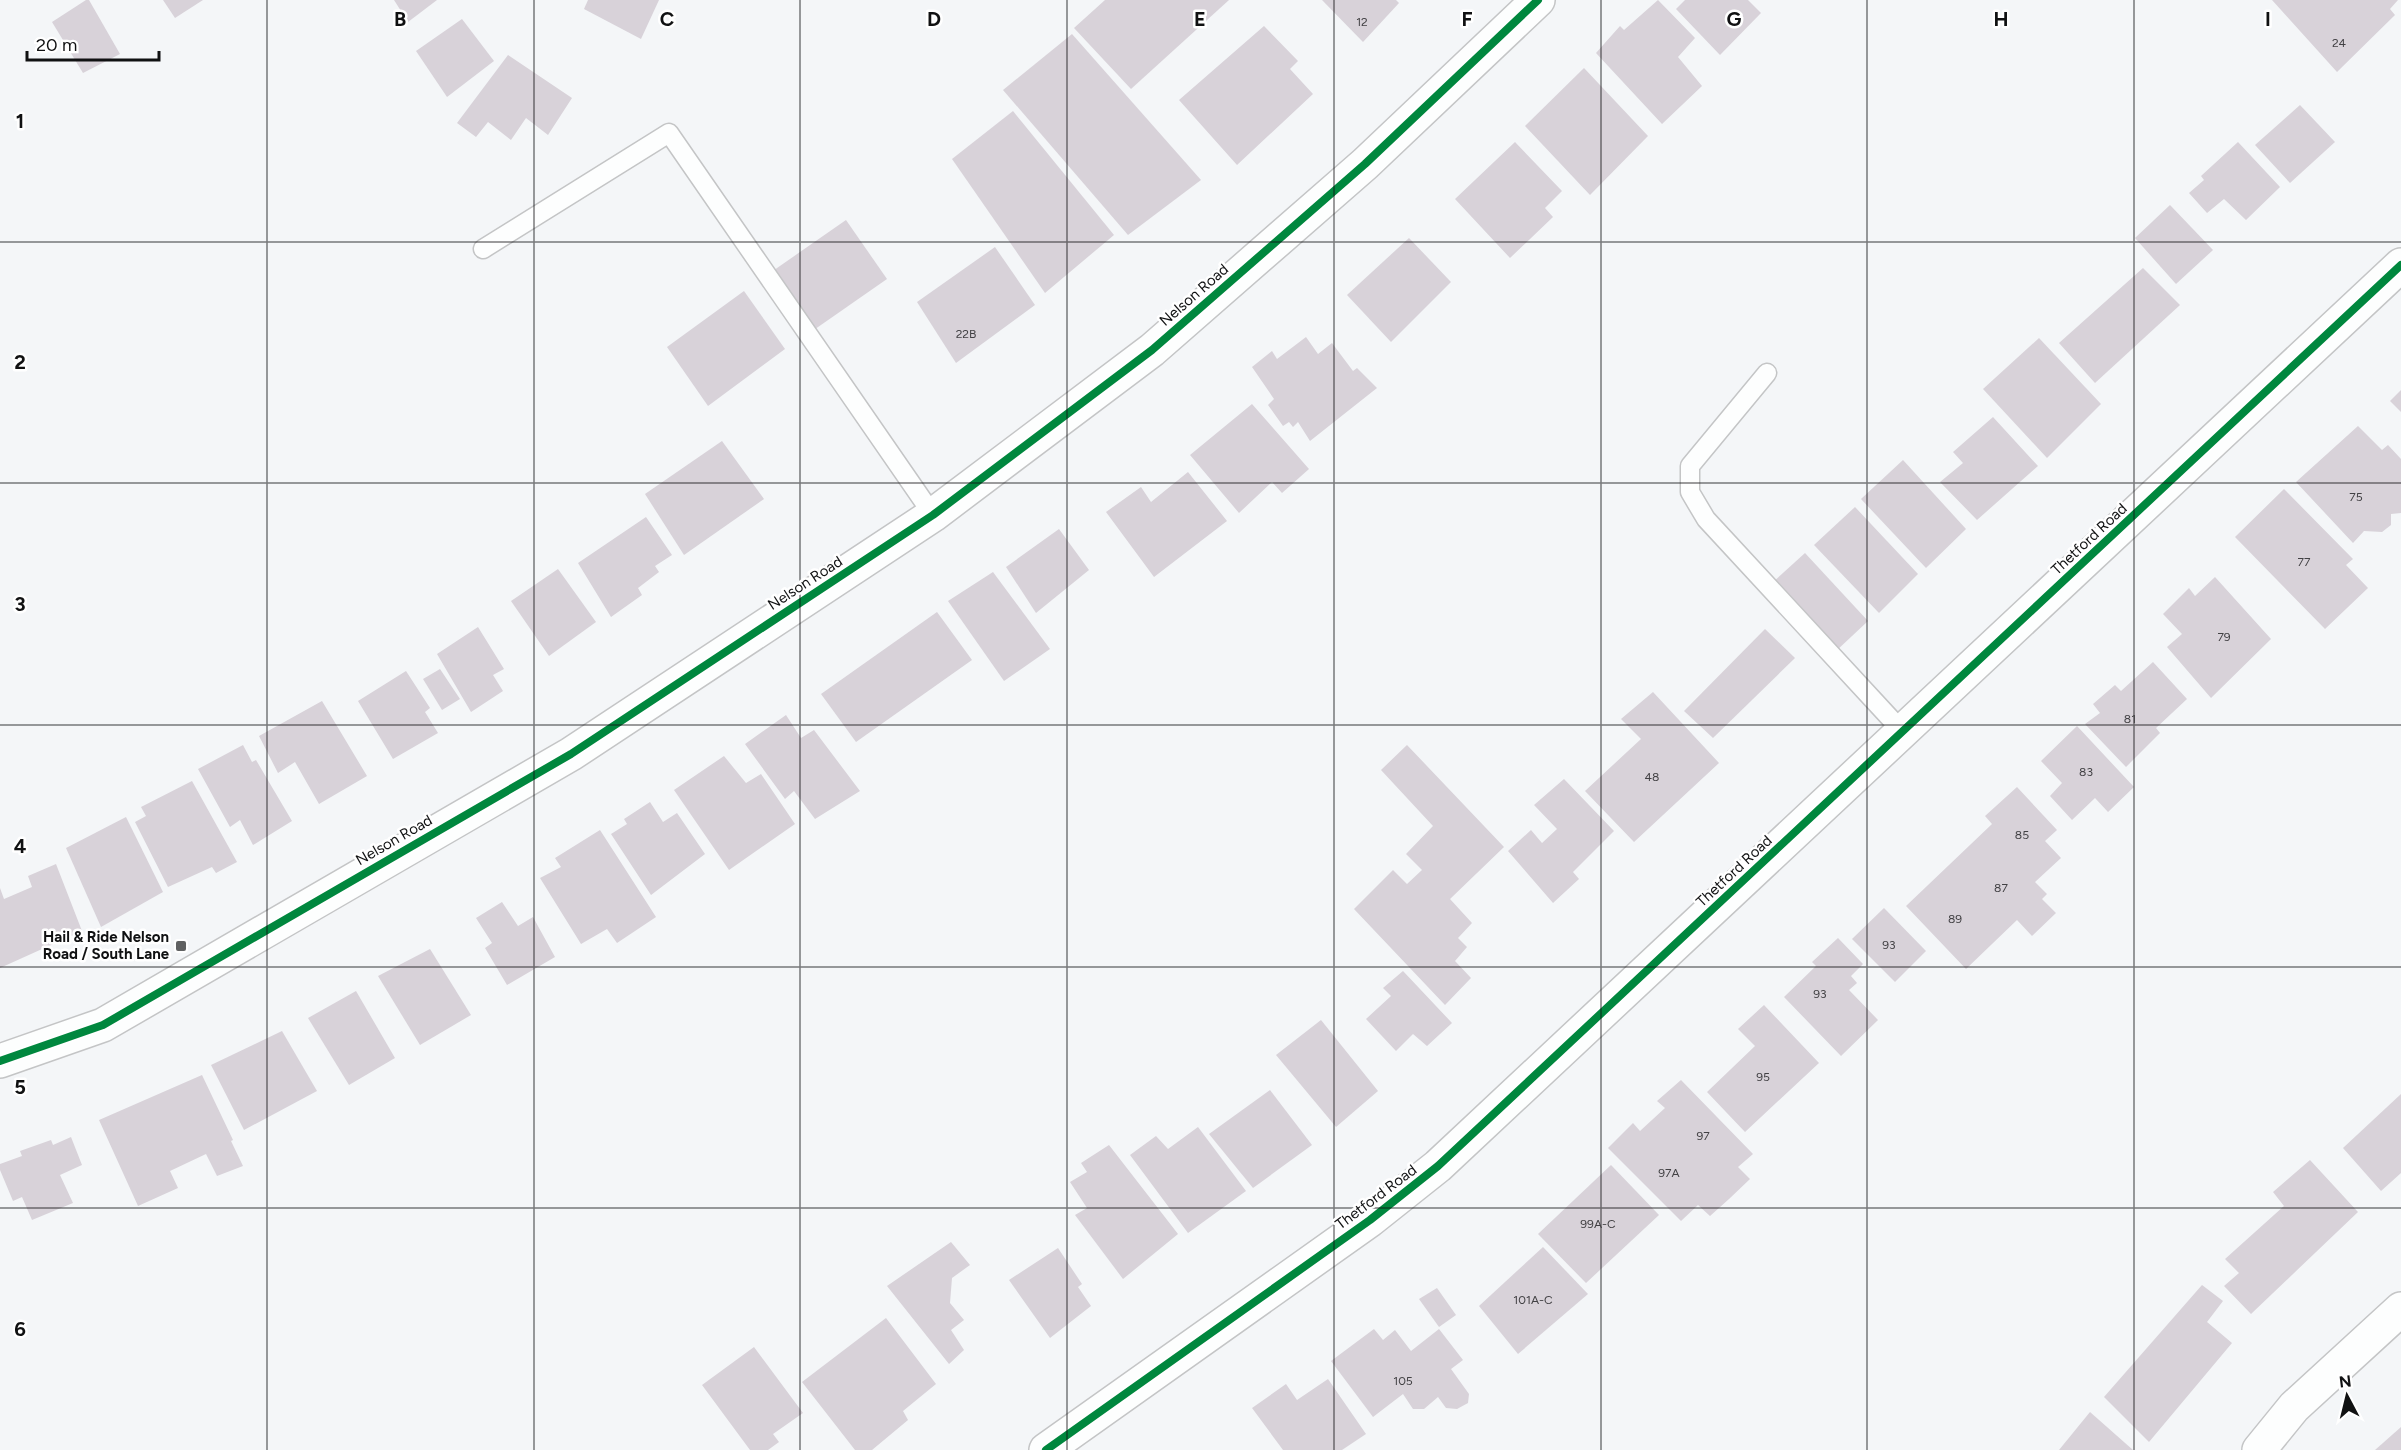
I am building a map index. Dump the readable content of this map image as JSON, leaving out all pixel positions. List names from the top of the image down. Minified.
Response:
{"streets":{"street":["Nelson Road","Thetford Road"]},"places":{"transit":["Hail & Ride Nelson Road / South Lane"]},"house_numbers":["12","24","22B","75","77","79","81","83","48","85","87","89","93","93","95","97","97A","99A-C","101A-C","105"],"scale_bar":"20 m","north":"top","grid":{"columns":["B","C","D","E","F","G","H","I"],"rows":["1","2","3","4","5","6"]}}
